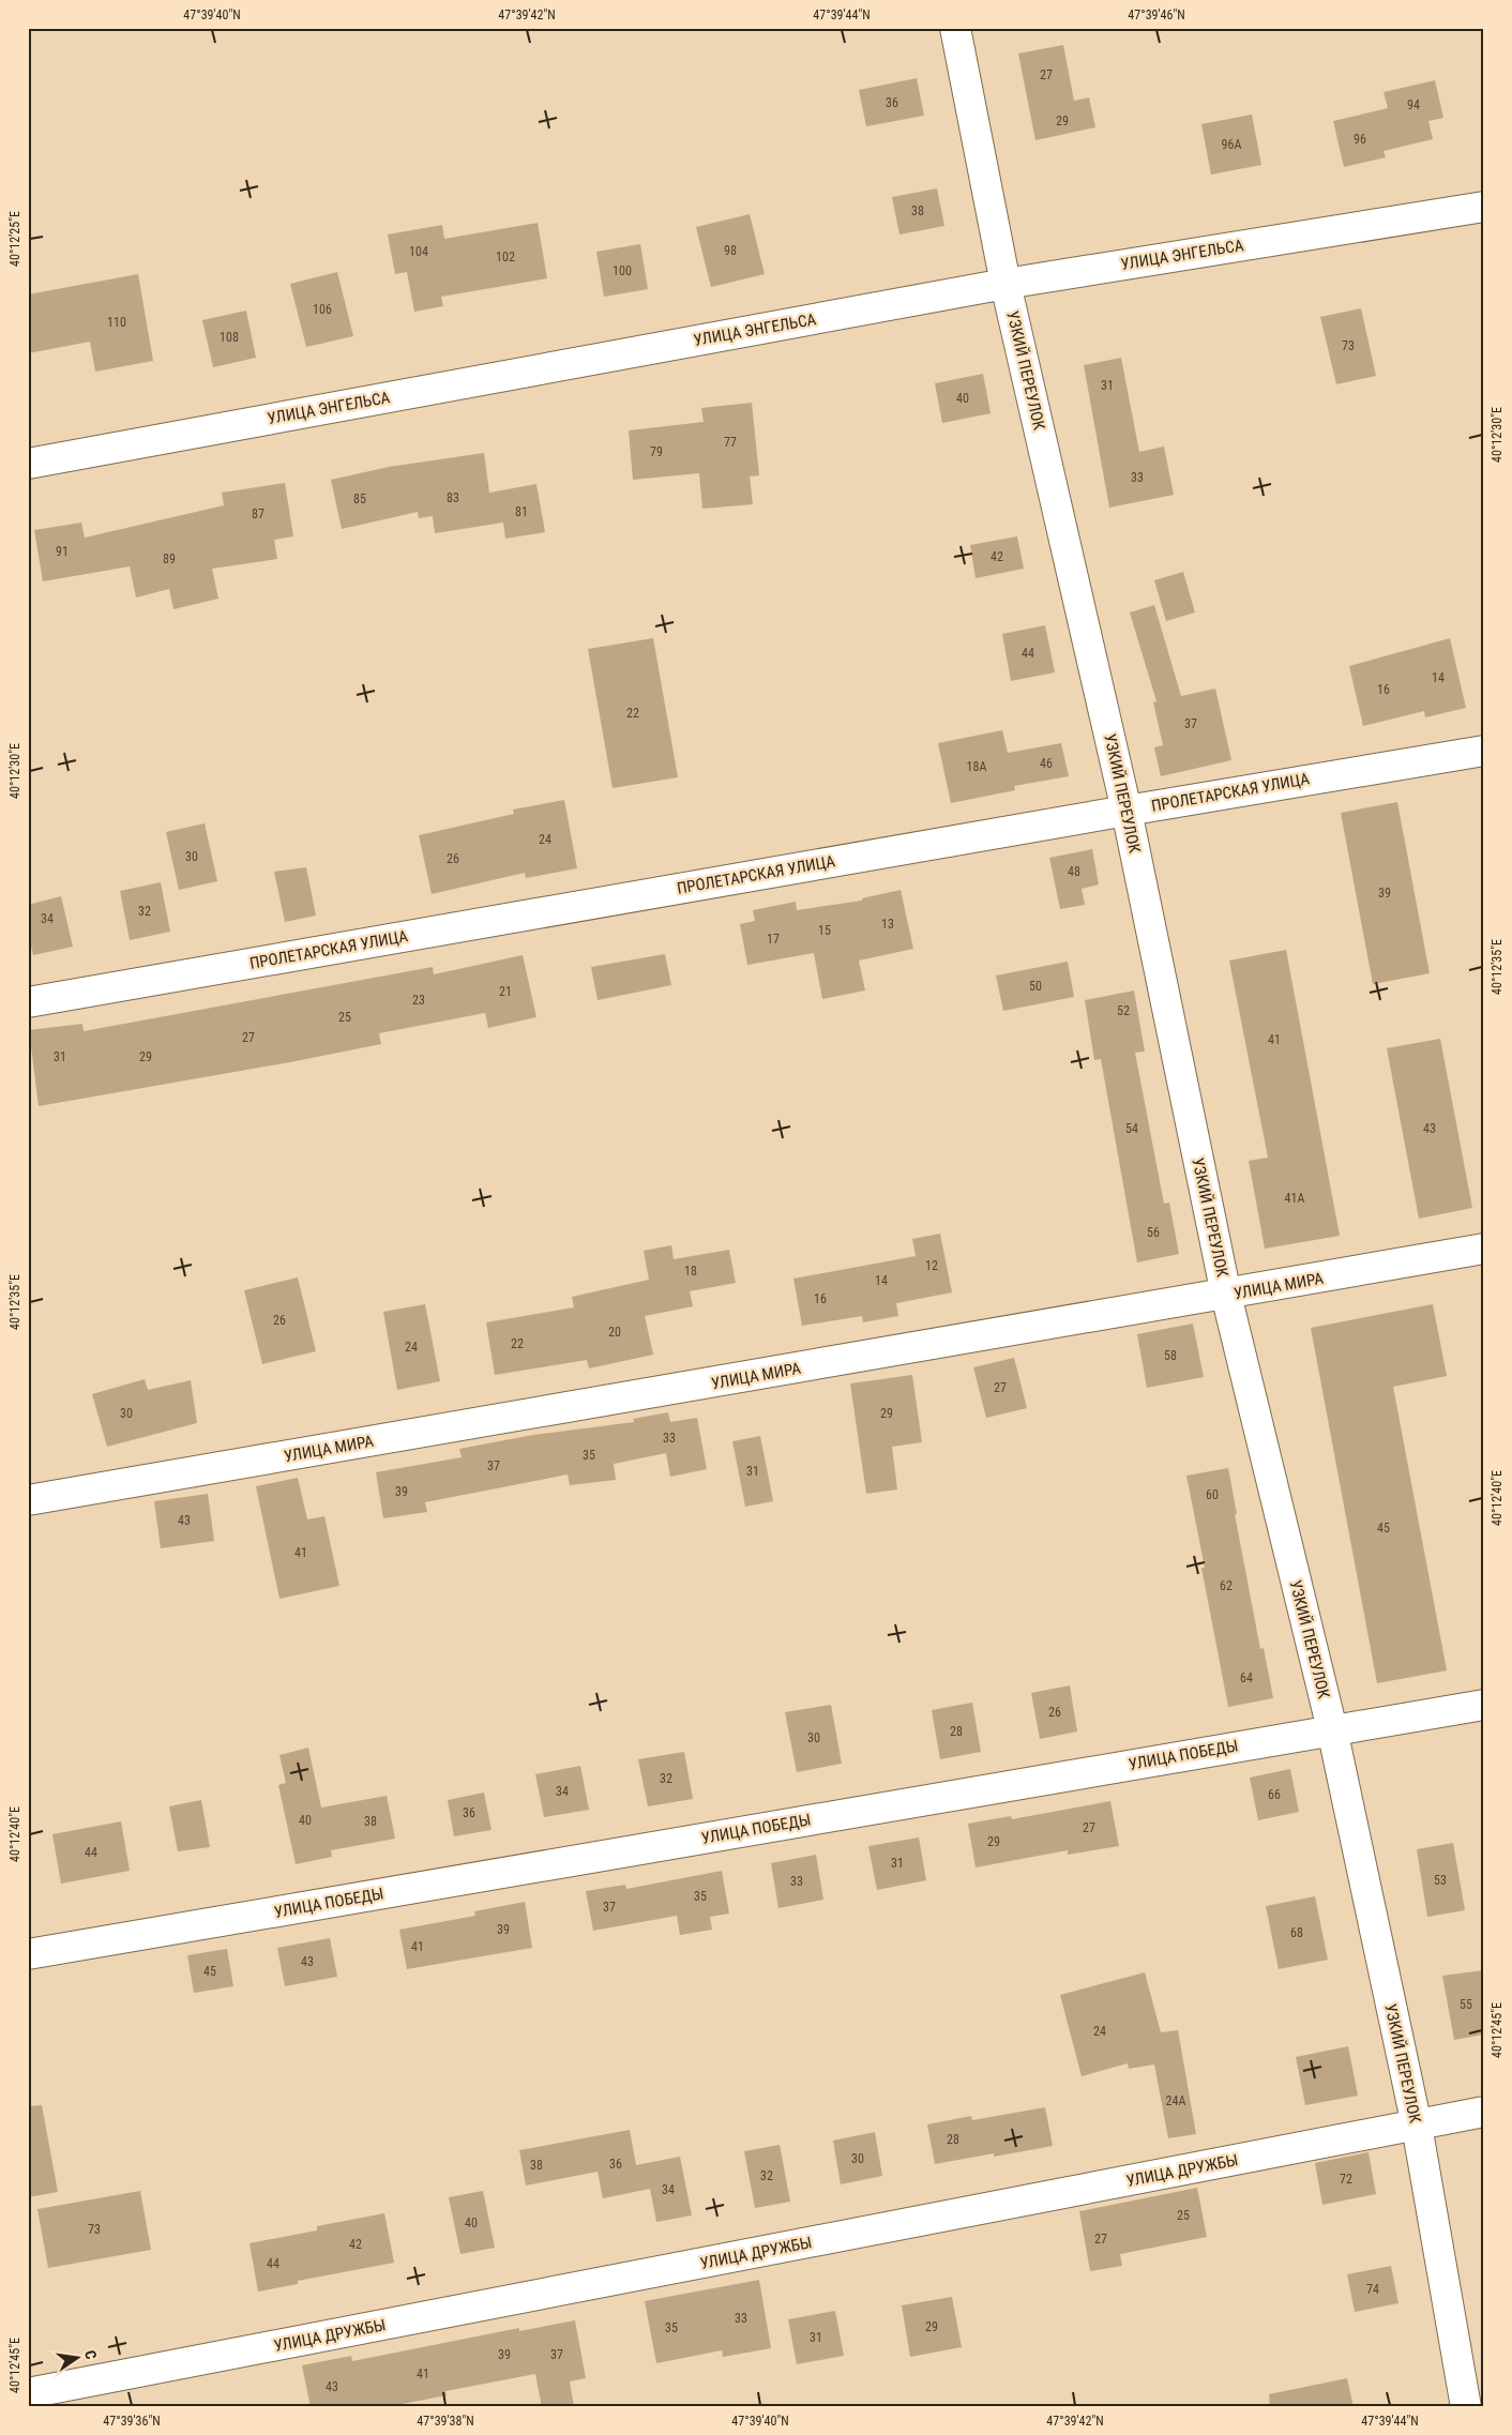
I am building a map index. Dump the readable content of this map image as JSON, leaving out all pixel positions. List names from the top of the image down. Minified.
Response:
{"streets":{"street":["УЛИЦА ЭНГЕЛЬСА","УЗКИЙ ПЕРЕУЛОК","ПРОЛЕТАРСКАЯ УЛИЦА","УЛИЦА МИРА","УЛИЦА ПОБЕДЫ","УЛИЦА ДРУЖБЫ"]},"crossings":[["УЛИЦА ЭНГЕЛЬСА","УЗКИЙ ПЕРЕУЛОК"],["УЗКИЙ ПЕРЕУЛОК","ПРОЛЕТАРСКАЯ УЛИЦА"],["УЗКИЙ ПЕРЕУЛОК","УЛИЦА МИРА"],["УЗКИЙ ПЕРЕУЛОК","УЛИЦА ПОБЕДЫ"],["УЗКИЙ ПЕРЕУЛОК","УЛИЦА ДРУЖБЫ"]],"house_numbers":["27","36","94","29","96","96А","38","98","104","102","100","106","110","108","73","31","40","77","79","33","83","85","81","87","91","42","89","44","14","16","22","37","46","18А","24","30","26","48","39","32","34","13","15","17","50","21","23","52","25","27","41","31","29","54","43","41А","56","12","18","14","16","26","20","22","24","58","27","30","29","33","35","37","31","39","60","43","45","41","62","64","26","28","30","32","34","66","36","40","38","27","29","44","31","53","33","35","37","39","68","41","43","45","55","24","24А","28","30","36","38","32","72","34","25","40","73","27","42","44","74","33","29","35","31","39","37","41","43"],"north":"right","coordinates":["47°39'40\"N","47°39'42\"N","47°39'44\"N","47°39'46\"N","40°12'25\"E","40°12'30\"E","40°12'35\"E","40°12'40\"E","40°12'45\"E","47°39'36\"N","47°39'38\"N"]}
